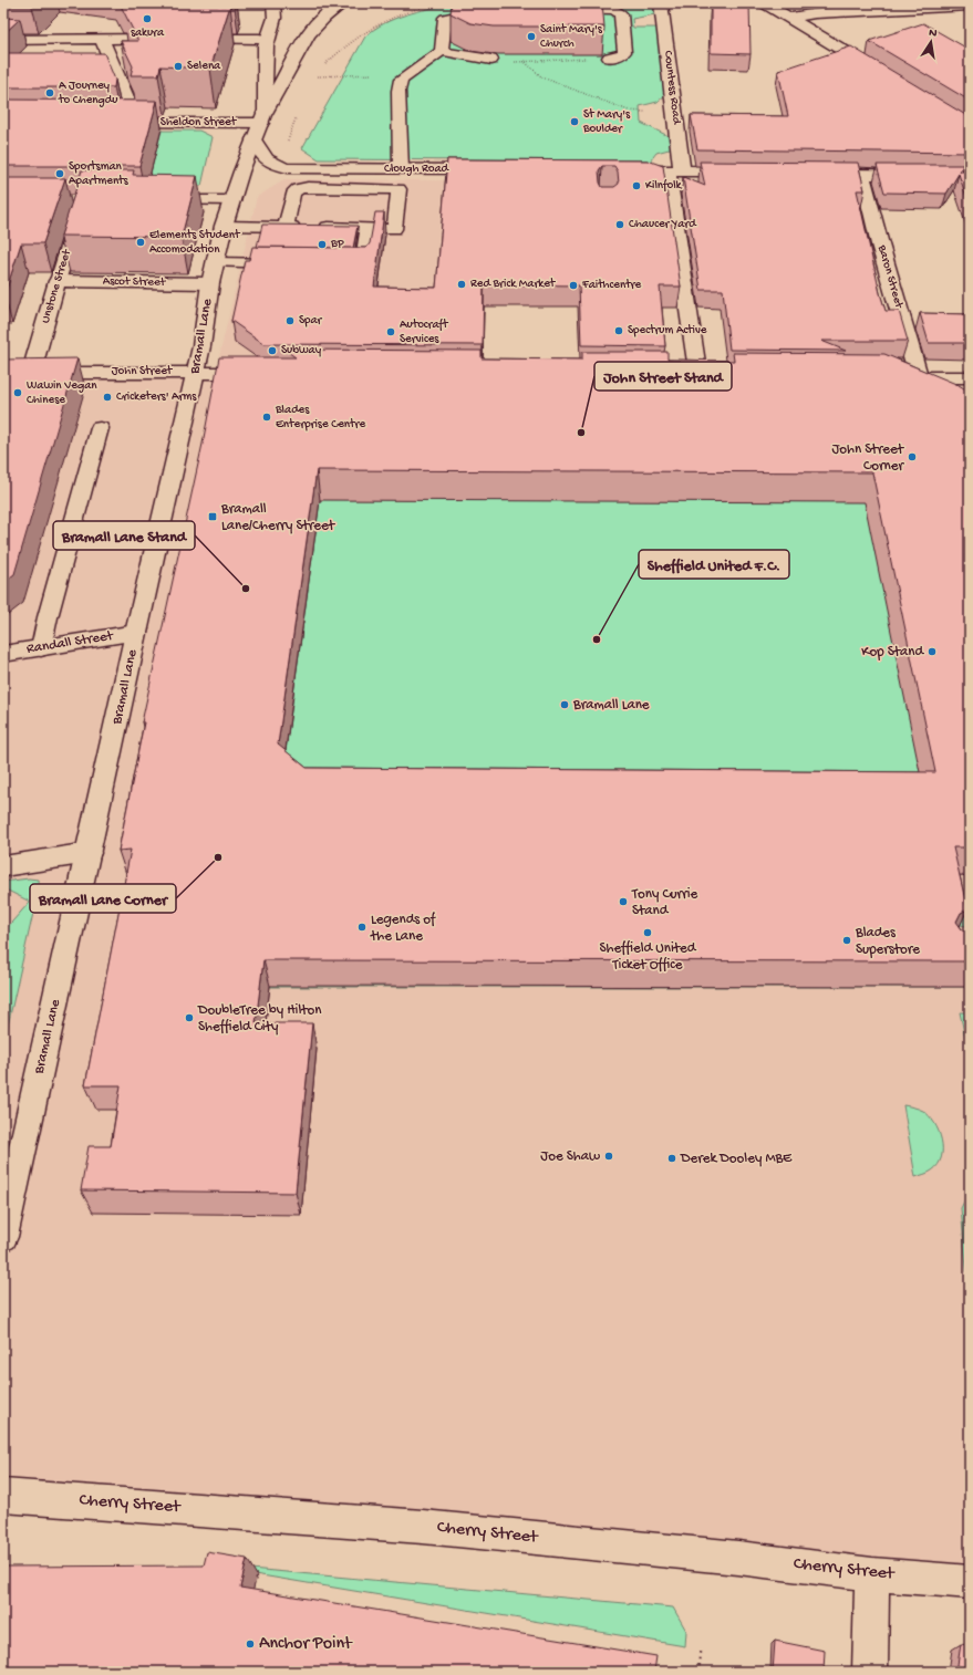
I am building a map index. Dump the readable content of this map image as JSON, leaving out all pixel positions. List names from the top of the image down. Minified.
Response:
{"streets":{"main road":["Countess Road","Sheldon Street","Clough Road","Baron Street","Ascot Street","Unstone Street","Bramall Lane","John Street","Randall Street","Cherry Street"]},"crossings":[["Sheldon Street","Bramall Lane"],["Clough Road","Bramall Lane"],["Ascot Street","Unstone Street"],["Ascot Street","Bramall Lane"],["Unstone Street","John Street"],["Bramall Lane","John Street"],["Bramall Lane","Randall Street"]],"places":{"other":["sakura","Saint Mary's Church","Selena","A Journey to Chengdu","St Mary's Boulder","Sportsman Apartments","Kilnfolk","Chaucer Yard","Elements Student Accomodation","BP","Red Brick Market","Faithcentre","Spar","Spectrum Active","Autocraft Services","Subway","Wawin Vegan Chinese","Cricketers' Arms","Blades Enterprise Centre","John Street Stand","John Street Corner","Bramall Lane Stand","Sheffield United F.C.","Kop Stand","Bramall Lane","Bramall Lane Corner","Tony Currie Stand","Legends of the Lane","Sheffield United Ticket Office","Blades Superstore","DoubleTree by Hilton Sheffield City","Joe Shaw","Derek Dooley MBE","Anchor Point"],"transit":["Bramall Lane/Cherry Street"]},"north":"top"}
